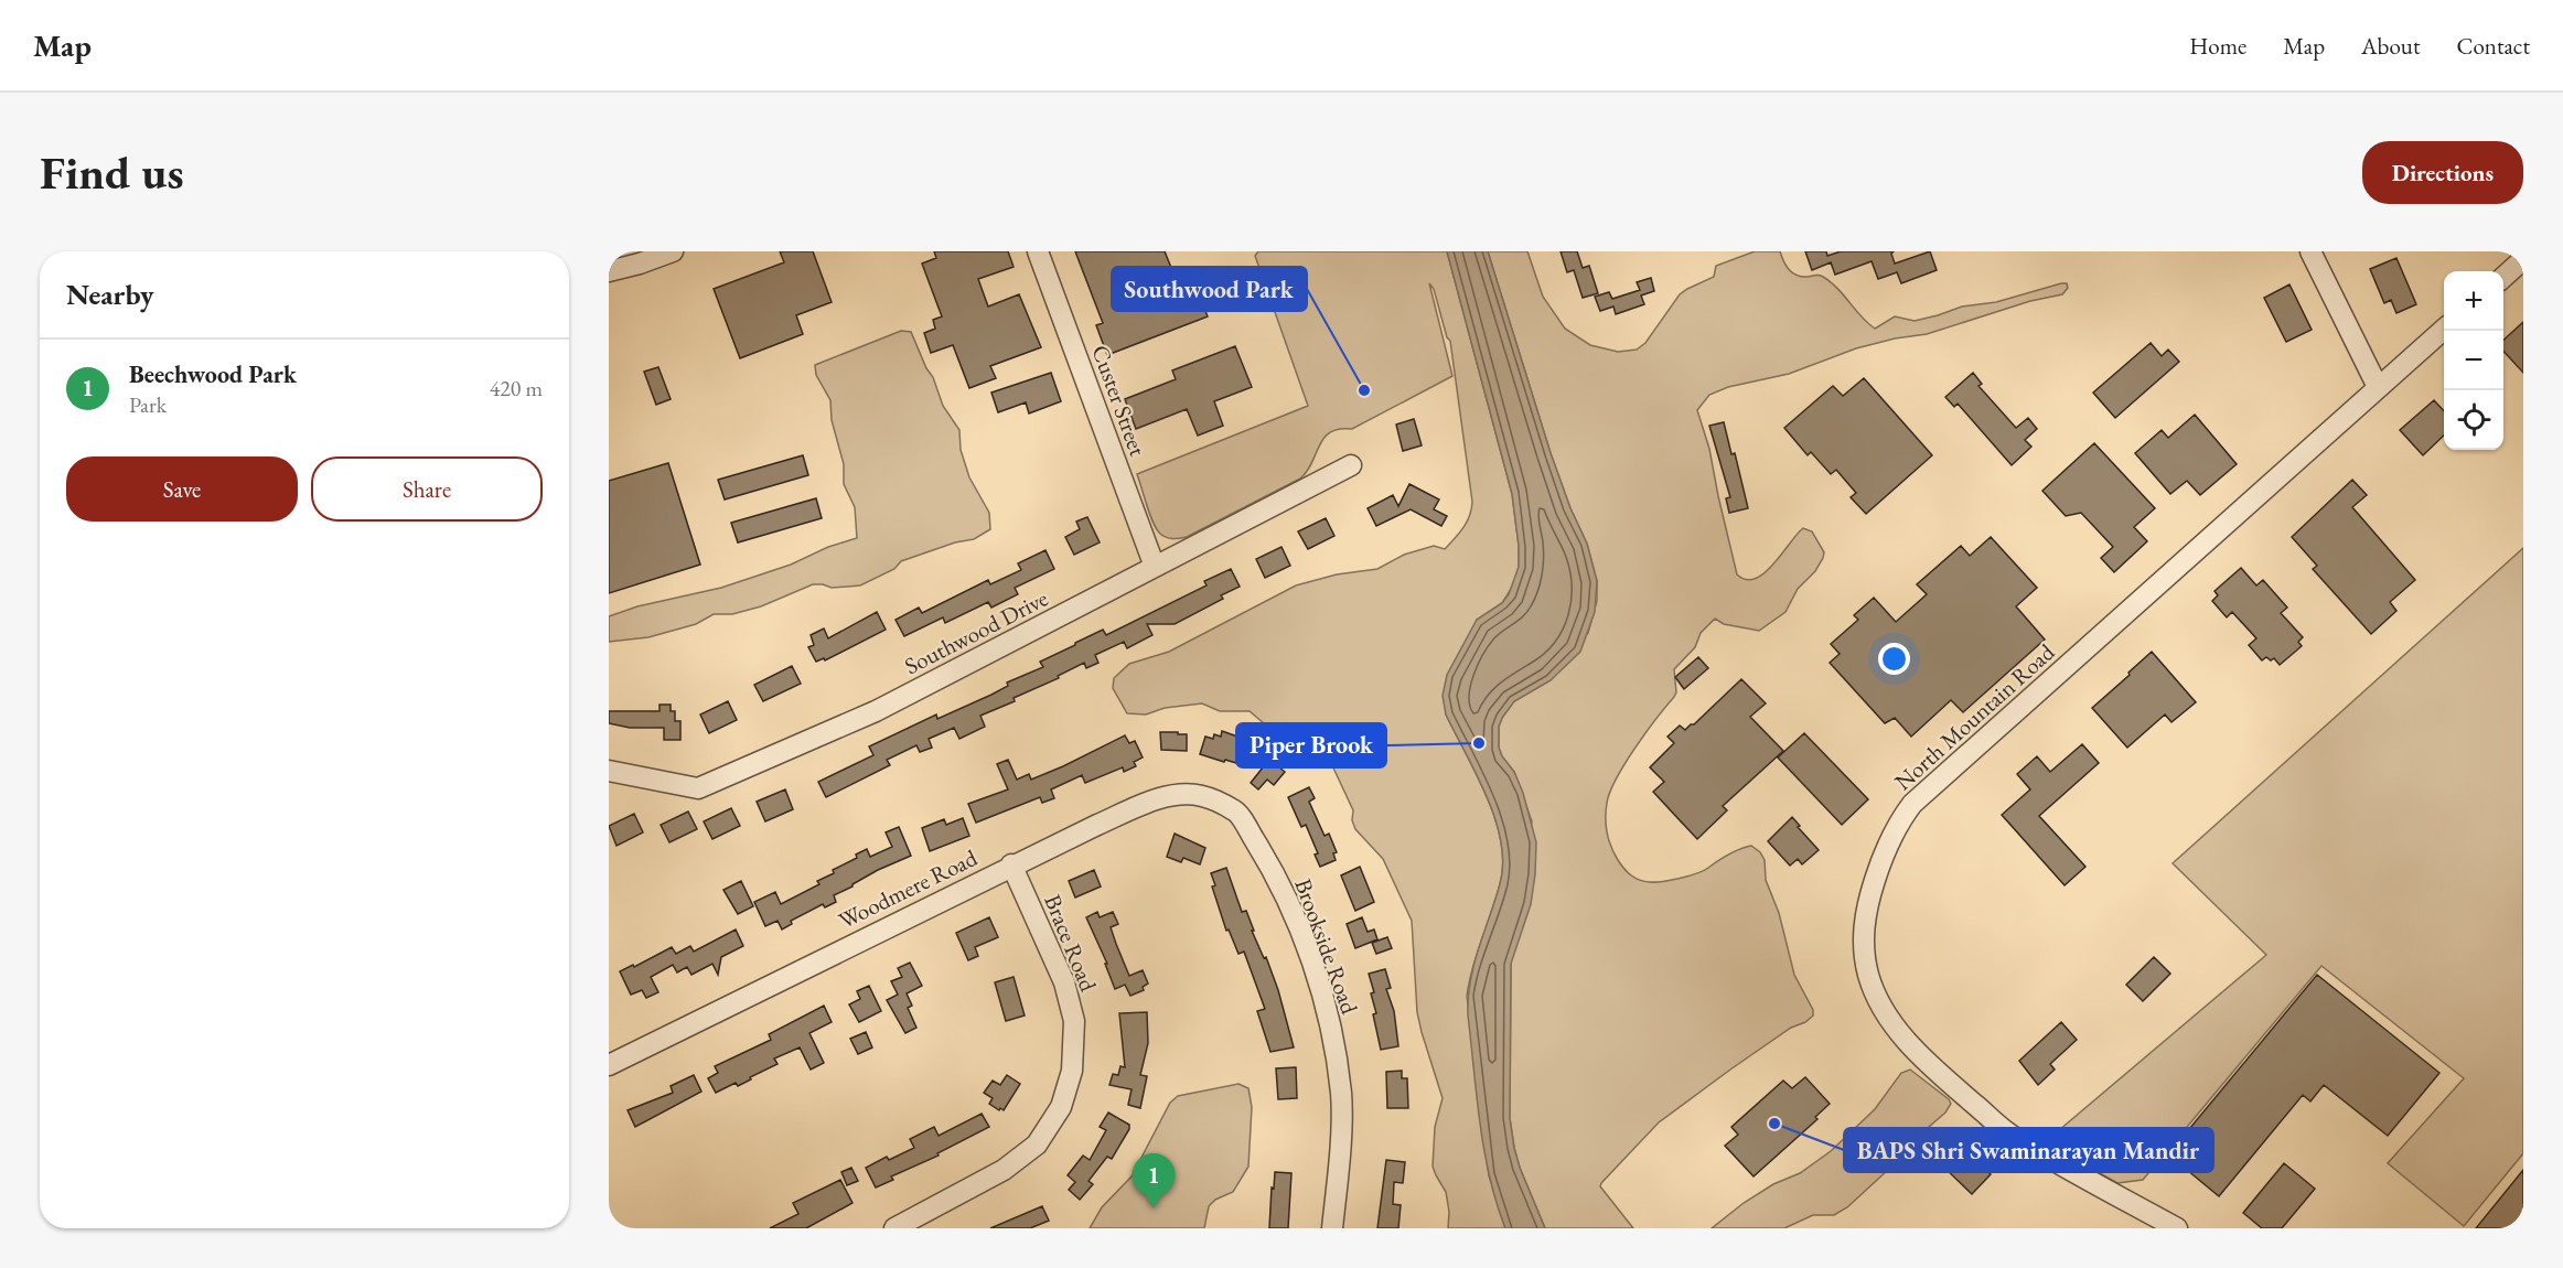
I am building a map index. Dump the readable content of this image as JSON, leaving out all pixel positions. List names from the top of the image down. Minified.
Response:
{"streets":{"street":["Custer Street","Southwood Drive","North Mountain Road","Woodmere Road","Brace Road","Brookside Road"]},"crossings":[["Custer Street","Southwood Drive"],["Woodmere Road","Brace Road"],["Woodmere Road","Brookside Road"]],"places":["Southwood Park","Piper Brook","BAPS Shri Swaminarayan Mandir"],"page":{"header":"Map","nav":["Home","Map","About","Contact"],"buttons":["Directions",["Save","Share"]],"title":"Find us","heading":"Nearby","map_buttons":["+","−"],"list":[{"mark":"1","name":"Beechwood Park","note":"Park","value":"420 m"}],"pins":"1"}}
